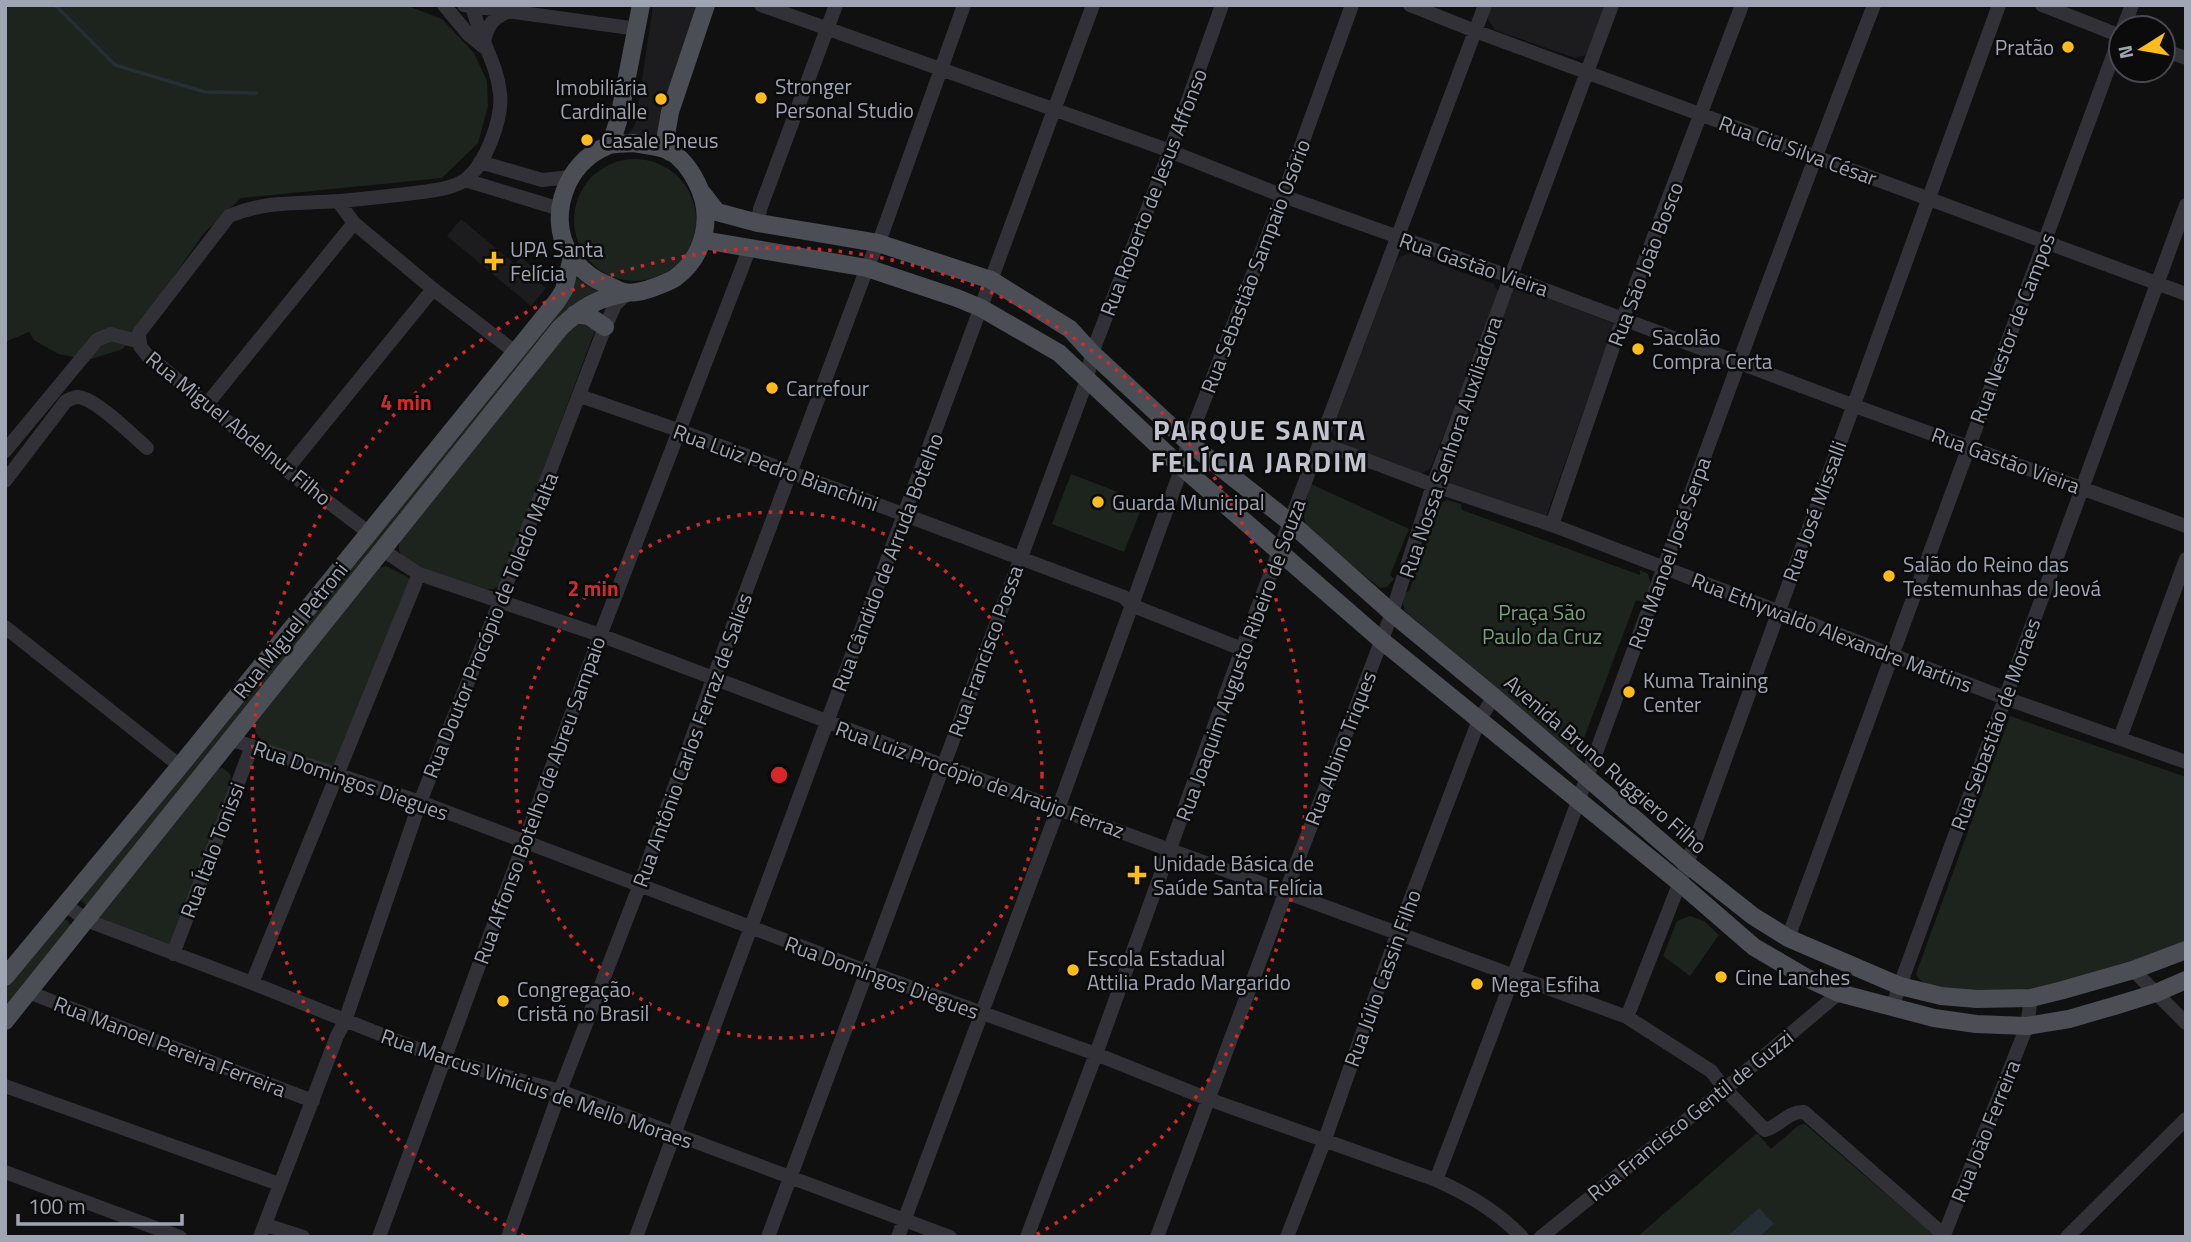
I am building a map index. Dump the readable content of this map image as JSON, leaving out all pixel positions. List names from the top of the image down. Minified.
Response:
{"streets":{"main road":["Rua Miguel Petroni","Avenida Bruno Ruggiero Filho"],"street":["Rua Cid Silva César","Rua Roberto de Jesus Affonso","Rua Gastão Vieira","Rua São João Bosco","Rua Sebastião Sampaio Osório","Rua Nestor de Campos","Rua Miguel Abdelnur Filho","Rua Nossa Senhora Auxiliadora","Rua Luiz Pedro Bianchini","Rua José Missalli","Rua Manoel José Serpa","Rua Cândido de Arruda Botelho","Rua Doutor Procópio de Toledo Malta","Rua Ethywaldo Alexandre Martins","Rua Francisco Possa","Rua Joaquim Augusto Ribeiro de Souza","Rua Sebastião de Moraes","Rua Antônio Carlos Ferraz de Salies","Rua Albino Triques","Rua Luiz Procópio de Araújo Ferraz","Rua Domingos Diegues","Rua Affonso Botelho de Abreu Sampaio","Rua Ítalo Tonissi","Rua Júlio Cassin Filho","Rua Manoel Pereira Ferreira","Rua Marcus Vinicius de Mello Moraes","Rua Francisco Gentil de Guzzi","Rua João Ferreira"]},"crossings":[["Rua Cid Silva César","Rua São João Bosco"],["Rua Cid Silva César","Rua Nestor de Campos"],["Rua Cid Silva César","Rua Nossa Senhora Auxiliadora"],["Rua Cid Silva César","Rua José Missalli"],["Rua Cid Silva César","Rua Manoel José Serpa"],["Rua Cid Silva César","Rua Joaquim Augusto Ribeiro de Souza"],["Rua Cid Silva César","Rua Sebastião de Moraes"],["Rua Roberto de Jesus Affonso","Rua Gastão Vieira"],["Rua Roberto de Jesus Affonso","Rua Francisco Possa"],["Rua Roberto de Jesus Affonso","Avenida Bruno Ruggiero Filho"],["Rua Gastão Vieira","Rua São João Bosco"],["Rua Gastão Vieira","Rua Sebastião Sampaio Osório"],["Rua Gastão Vieira","Rua Nestor de Campos"],["Rua Gastão Vieira","Rua Nossa Senhora Auxiliadora"],["Rua Gastão Vieira","Rua José Missalli"],["Rua Gastão Vieira","Rua Manoel José Serpa"],["Rua Gastão Vieira","Rua Cândido de Arruda Botelho"],["Rua Gastão Vieira","Rua Joaquim Augusto Ribeiro de Souza"],["Rua Gastão Vieira","Rua Sebastião de Moraes"],["Rua Gastão Vieira","Rua Antônio Carlos Ferraz de Salies"],["Rua São João Bosco","Rua Ethywaldo Alexandre Martins"],["Rua Sebastião Sampaio Osório","Rua Luiz Pedro Bianchini"],["Rua Sebastião Sampaio Osório","Avenida Bruno Ruggiero Filho"],["Rua Sebastião Sampaio Osório","Rua Luiz Procópio de Araújo Ferraz"],["Rua Sebastião Sampaio Osório","Rua Domingos Diegues"],["Rua Sebastião Sampaio Osório","Rua Marcus Vinicius de Mello Moraes"],["Rua Nestor de Campos","Rua Ethywaldo Alexandre Martins"],["Rua Nestor de Campos","Avenida Bruno Ruggiero Filho"],["Rua Miguel Abdelnur Filho","Rua Miguel Petroni"],["Rua Nossa Senhora Auxiliadora","Rua Ethywaldo Alexandre Martins"],["Rua Nossa Senhora Auxiliadora","Rua Albino Triques"],["Rua Nossa Senhora Auxiliadora","Avenida Bruno Ruggiero Filho"],["Rua Luiz Pedro Bianchini","Rua Cândido de Arruda Botelho"],["Rua Luiz Pedro Bianchini","Rua Doutor Procópio de Toledo Malta"],["Rua Luiz Pedro Bianchini","Rua Francisco Possa"],["Rua Luiz Pedro Bianchini","Rua Joaquim Augusto Ribeiro de Souza"],["Rua Luiz Pedro Bianchini","Rua Antônio Carlos Ferraz de Salies"],["Rua Luiz Pedro Bianchini","Rua Affonso Botelho de Abreu Sampaio"],["Rua José Missalli","Rua Ethywaldo Alexandre Martins"],["Rua José Missalli","Avenida Bruno Ruggiero Filho"],["Rua José Missalli","Rua Luiz Procópio de Araújo Ferraz"],["Rua Manoel José Serpa","Rua Ethywaldo Alexandre Martins"],["Rua Manoel José Serpa","Avenida Bruno Ruggiero Filho"],["Rua Manoel José Serpa","Rua Luiz Procópio de Araújo Ferraz"],["Rua Manoel José Serpa","Rua Domingos Diegues"],["Rua Cândido de Arruda Botelho","Avenida Bruno Ruggiero Filho"],["Rua Cândido de Arruda Botelho","Rua Luiz Procópio de Araújo Ferraz"],["Rua Cândido de Arruda Botelho","Rua Domingos Diegues"],["Rua Cândido de Arruda Botelho","Rua Marcus Vinicius de Mello Moraes"],["Rua Doutor Procópio de Toledo Malta","Rua Miguel Petroni"],["Rua Doutor Procópio de Toledo Malta","Avenida Bruno Ruggiero Filho"],["Rua Doutor Procópio de Toledo Malta","Rua Luiz Procópio de Araújo Ferraz"],["Rua Doutor Procópio de Toledo Malta","Rua Domingos Diegues"],["Rua Doutor Procópio de Toledo Malta","Rua Manoel Pereira Ferreira"],["Rua Doutor Procópio de Toledo Malta","Rua Marcus Vinicius de Mello Moraes"],["Rua Miguel Petroni","Avenida Bruno Ruggiero Filho"],["Rua Miguel Petroni","Rua Luiz Procópio de Araújo Ferraz"],["Rua Miguel Petroni","Rua Domingos Diegues"],["Rua Miguel Petroni","Rua Manoel Pereira Ferreira"],["Rua Miguel Petroni","Rua Marcus Vinicius de Mello Moraes"],["Rua Ethywaldo Alexandre Martins","Rua Joaquim Augusto Ribeiro de Souza"],["Rua Ethywaldo Alexandre Martins","Rua Sebastião de Moraes"],["Rua Francisco Possa","Avenida Bruno Ruggiero Filho"],["Rua Francisco Possa","Rua Luiz Procópio de Araújo Ferraz"],["Rua Francisco Possa","Rua Domingos Diegues"],["Rua Francisco Possa","Rua Marcus Vinicius de Mello Moraes"],["Rua Joaquim Augusto Ribeiro de Souza","Avenida Bruno Ruggiero Filho"],["Rua Joaquim Augusto Ribeiro de Souza","Rua Luiz Procópio de Araújo Ferraz"],["Rua Joaquim Augusto Ribeiro de Souza","Rua Domingos Diegues"],["Rua Sebastião de Moraes","Avenida Bruno Ruggiero Filho"],["Rua Antônio Carlos Ferraz de Salies","Avenida Bruno Ruggiero Filho"],["Rua Antônio Carlos Ferraz de Salies","Rua Luiz Procópio de Araújo Ferraz"],["Rua Antônio Carlos Ferraz de Salies","Rua Domingos Diegues"],["Rua Antônio Carlos Ferraz de Salies","Rua Marcus Vinicius de Mello Moraes"],["Rua Albino Triques","Avenida Bruno Ruggiero Filho"],["Rua Albino Triques","Rua Luiz Procópio de Araújo Ferraz"],["Rua Albino Triques","Rua Domingos Diegues"],["Avenida Bruno Ruggiero Filho","Rua Affonso Botelho de Abreu Sampaio"],["Avenida Bruno Ruggiero Filho","Rua Júlio Cassin Filho"],["Avenida Bruno Ruggiero Filho","Rua Francisco Gentil de Guzzi"],["Avenida Bruno Ruggiero Filho","Rua João Ferreira"],["Rua Luiz Procópio de Araújo Ferraz","Rua Affonso Botelho de Abreu Sampaio"],["Rua Luiz Procópio de Araújo Ferraz","Rua Júlio Cassin Filho"],["Rua Luiz Procópio de Araújo Ferraz","Rua Francisco Gentil de Guzzi"],["Rua Luiz Procópio de Araújo Ferraz","Rua João Ferreira"],["Rua Domingos Diegues","Rua Affonso Botelho de Abreu Sampaio"],["Rua Domingos Diegues","Rua Ítalo Tonissi"],["Rua Domingos Diegues","Rua Júlio Cassin Filho"],["Rua Affonso Botelho de Abreu Sampaio","Rua Marcus Vinicius de Mello Moraes"],["Rua Ítalo Tonissi","Rua Marcus Vinicius de Mello Moraes"]],"districts":["PARQUE SANTA FELÍCIA JARDIM"],"parks":["Praça São Paulo da Cruz"],"places":{"other":["Pratão","Stronger Personal Studio","Imobiliária Cardinalle","Casale Pneus","Sacolão Compra Certa","Carrefour","Guarda Municipal","Salão do Reino das Testemunhas de Jeová","Kuma Training Center","Escola Estadual Attilia Prado Margarido","Cine Lanches","Mega Esfiha","Congregação Cristã no Brasil"],"health":["UPA Santa Felícia","Unidade Básica de Saúde Santa Felícia"]},"scale_bar":"100 m","north":"left","rings":["4 min","2 min"]}
